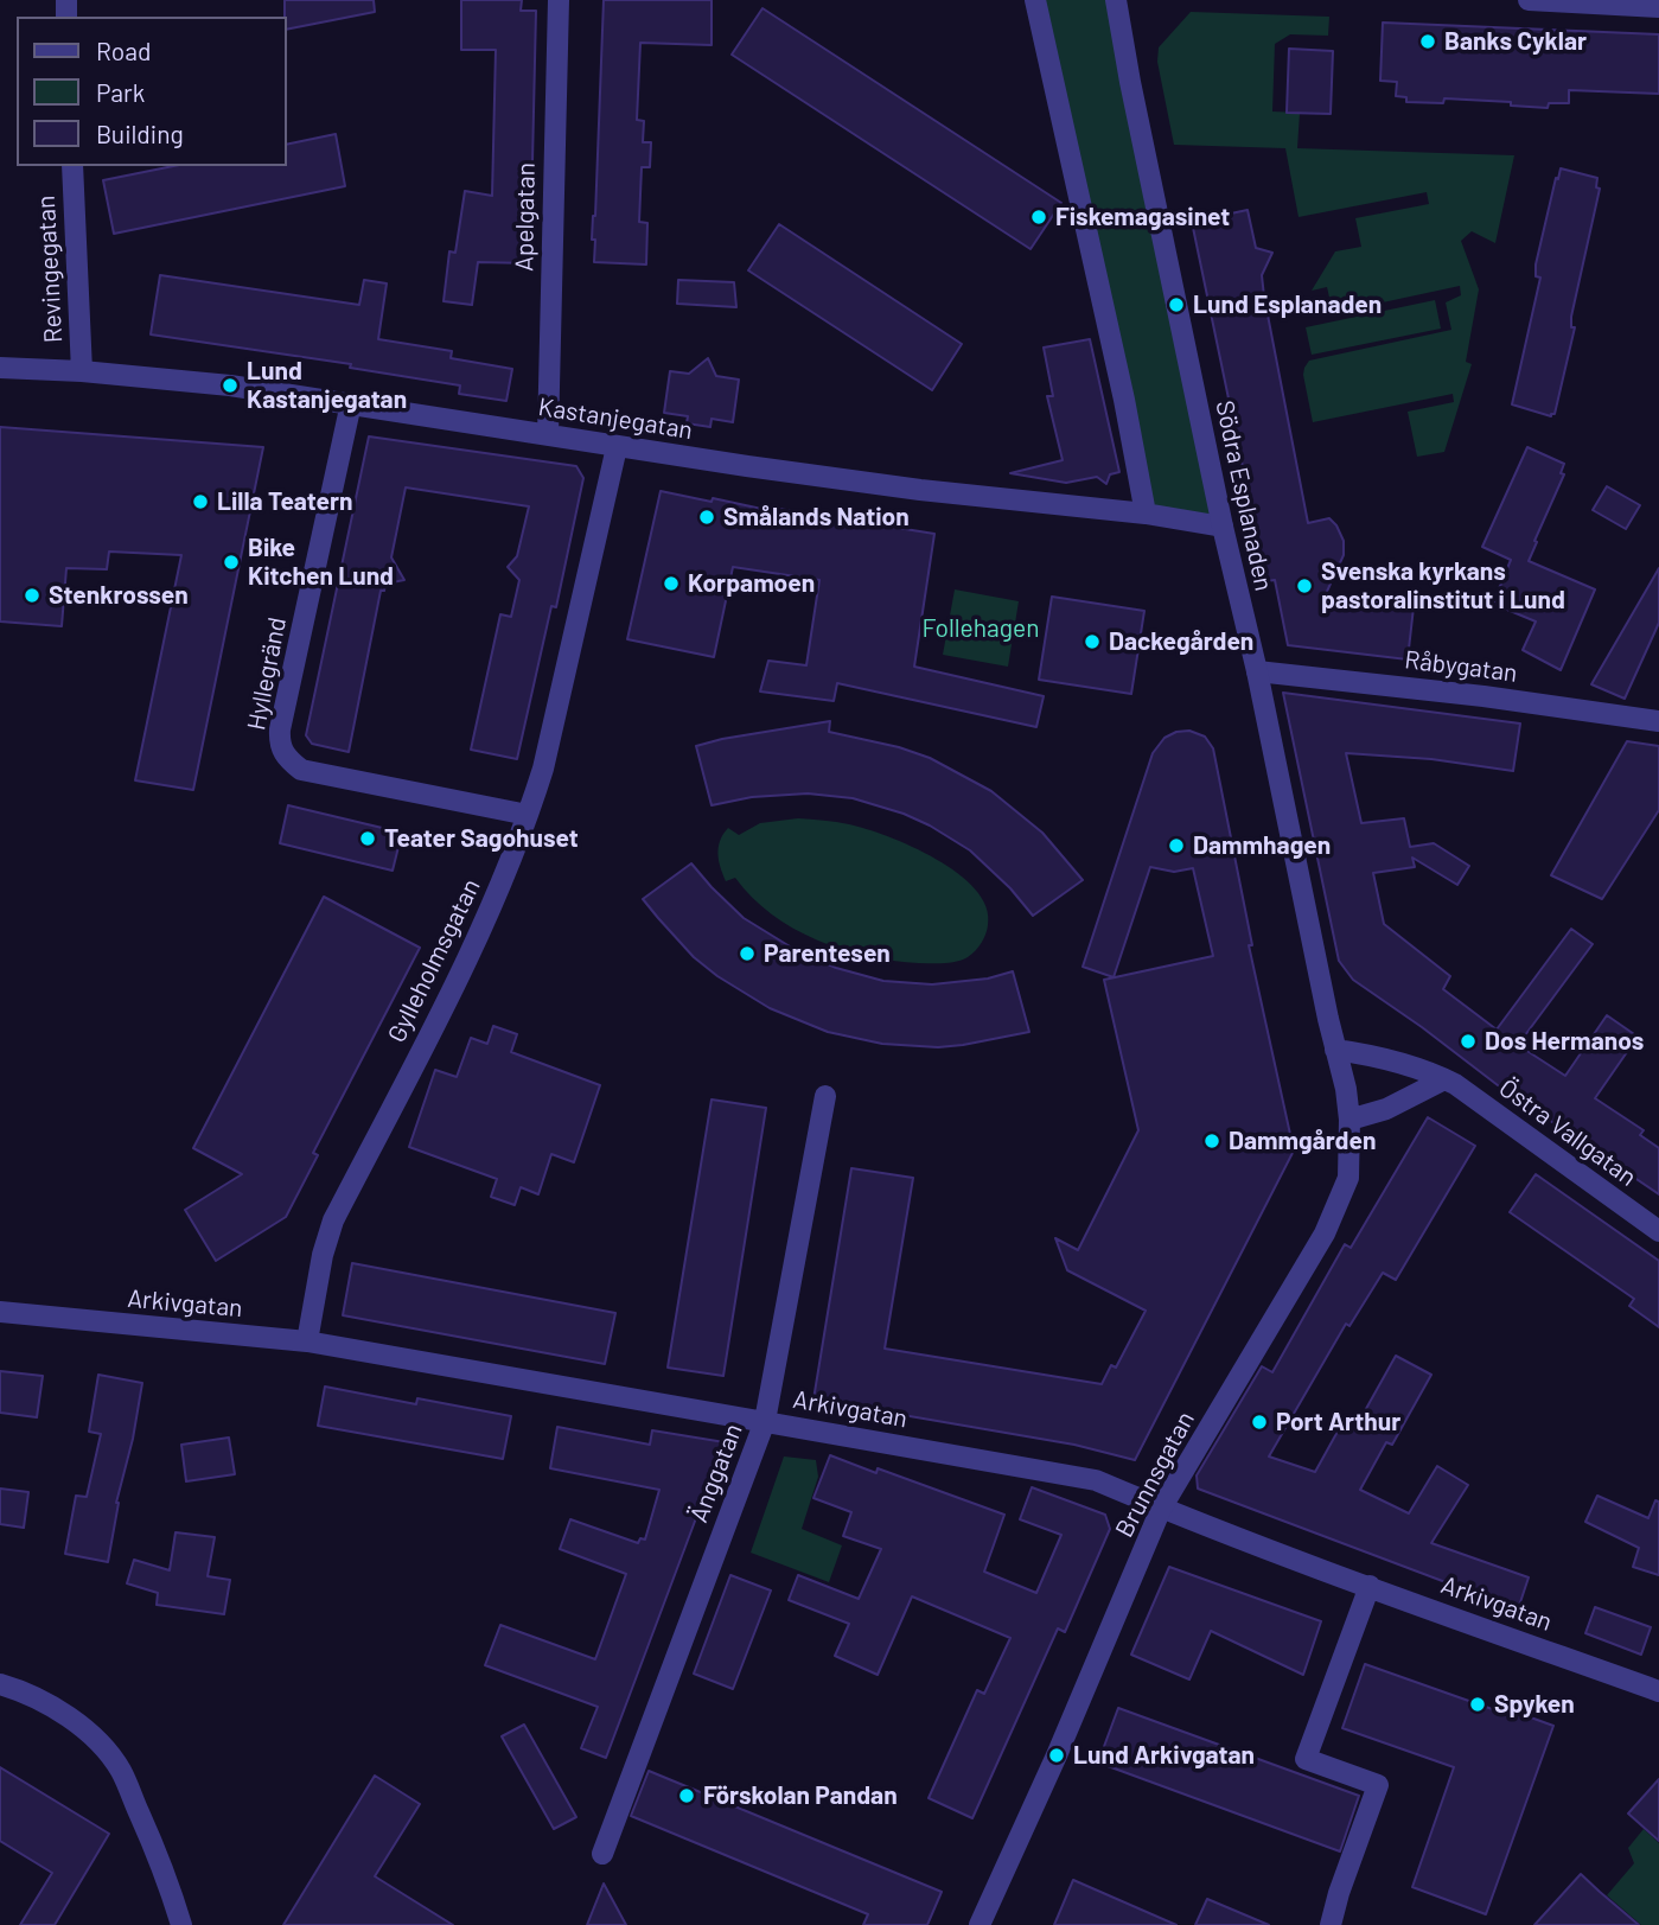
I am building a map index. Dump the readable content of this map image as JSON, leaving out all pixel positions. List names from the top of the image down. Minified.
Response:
{"streets":{"street":["Apelgatan","Revingegatan","Kastanjegatan","Södra Esplanaden","Råbygatan","Hyllegränd","Gylleholmsgatan","Östra Vallgatan","Arkivgatan","Änggatan","Brunnsgatan"]},"crossings":[["Apelgatan","Kastanjegatan"],["Revingegatan","Kastanjegatan"],["Kastanjegatan","Södra Esplanaden"],["Kastanjegatan","Hyllegränd"],["Kastanjegatan","Gylleholmsgatan"],["Södra Esplanaden","Råbygatan"],["Södra Esplanaden","Östra Vallgatan"],["Södra Esplanaden","Brunnsgatan"],["Hyllegränd","Gylleholmsgatan"],["Gylleholmsgatan","Arkivgatan"],["Östra Vallgatan","Brunnsgatan"],["Arkivgatan","Änggatan"],["Arkivgatan","Brunnsgatan"]],"parks":["Follehagen"],"places":["Banks Cyklar","Fiskemagasinet","Lund Esplanaden","Lund Kastanjegatan","Lilla Teatern","Smålands Nation","Bike Kitchen Lund","Korpamoen","Svenska kyrkans pastoralinstitut i Lund","Stenkrossen","Dackegården","Teater Sagohuset","Dammhagen","Parentesen","Dos Hermanos","Dammgården","Port Arthur","Spyken","Lund Arkivgatan","Förskolan Pandan"],"legend":["Road","Park","Building"]}
